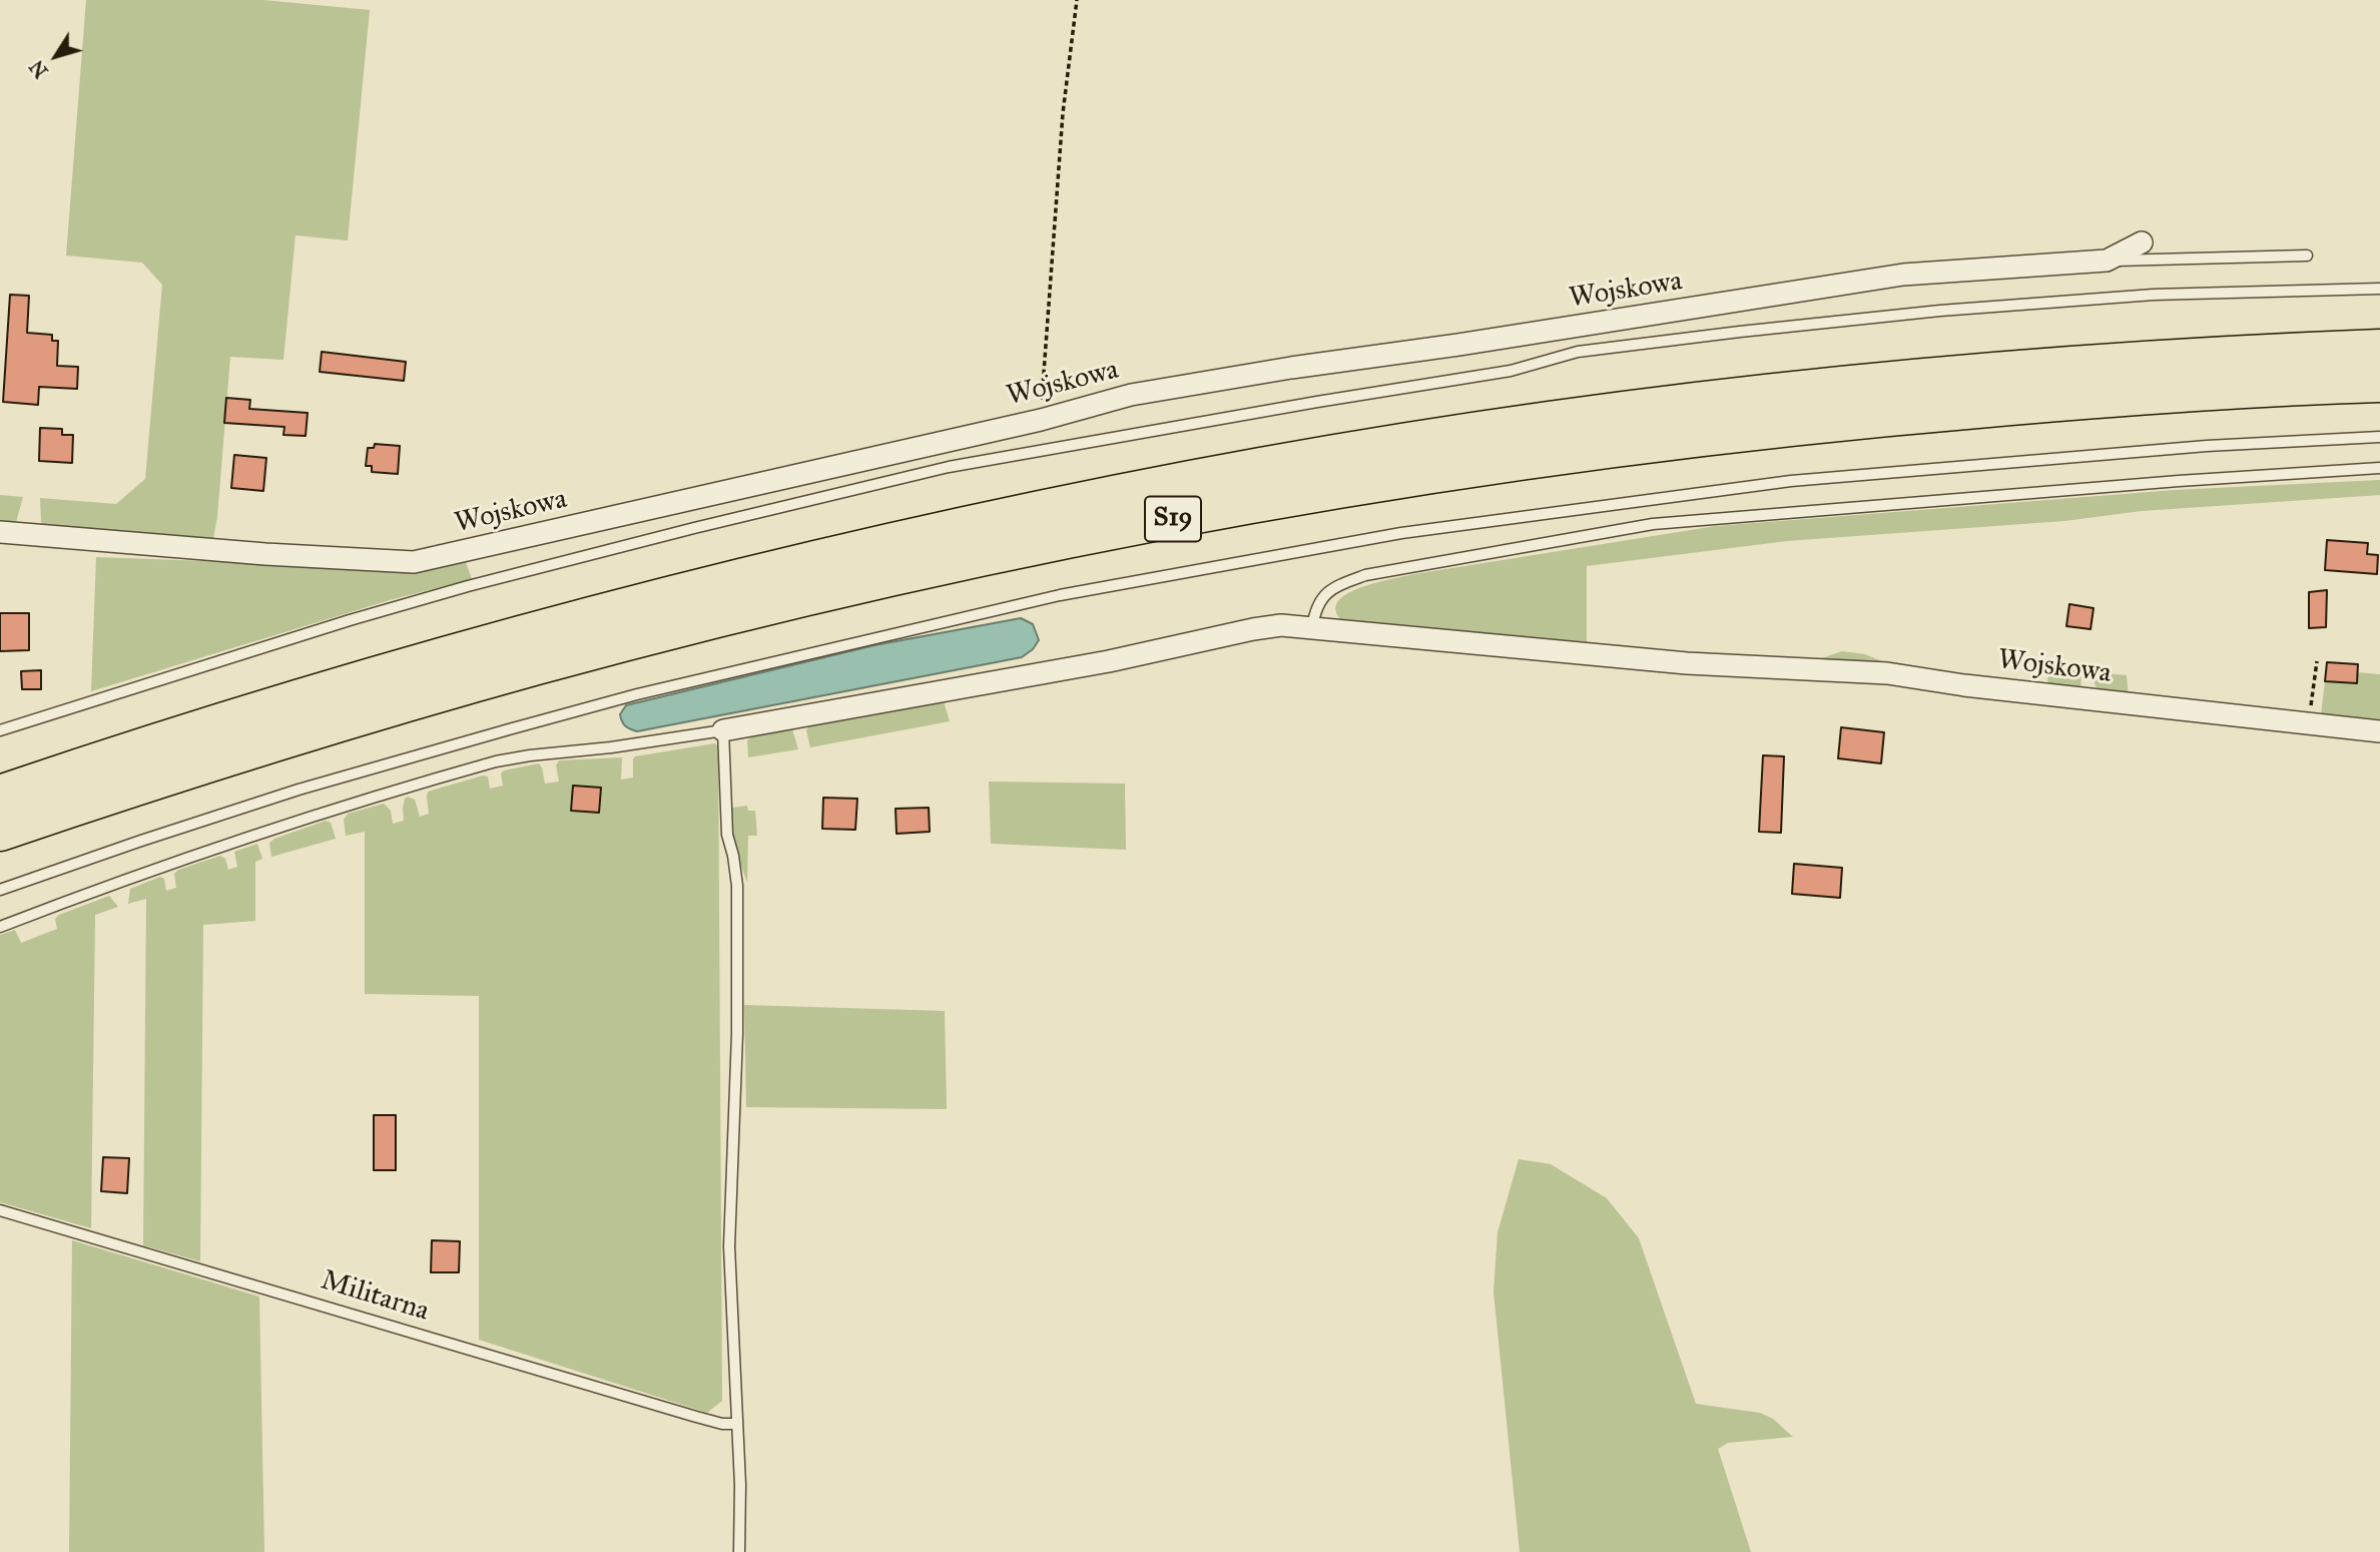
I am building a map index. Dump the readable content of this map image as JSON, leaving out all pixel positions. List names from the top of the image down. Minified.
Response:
{"streets":{"highway":["S19"],"street":["Wojskowa"],"lane":["Militarna"]},"north":"bottom left"}
